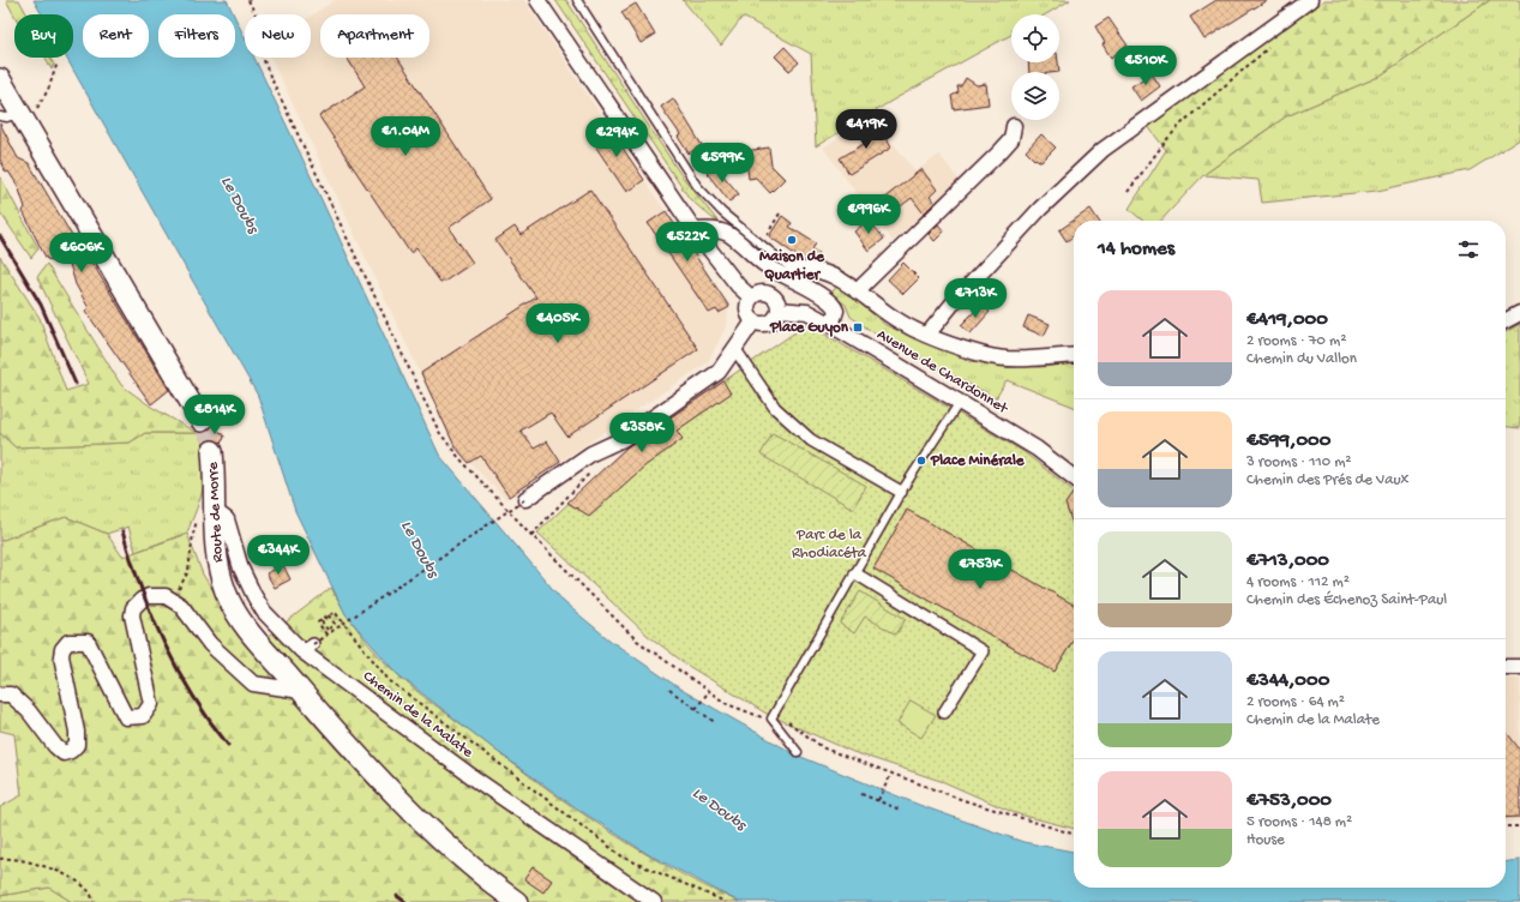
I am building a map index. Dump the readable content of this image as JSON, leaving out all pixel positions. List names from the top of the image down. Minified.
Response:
{"streets":{"main road":["Route de Morre"],"street":["Avenue de Chardonnet","Chemin de la Malate"]},"crossings":[["Route de Morre","Chemin de la Malate"]],"water":["Le Doubs"],"parks":["Parc de la Rhodiacéta"],"places":{"other":["Maison de Quartier","Place Minérale"],"transit":["Place Guyon"]},"page":{"chip":["Buy","Rent","Filters","New","Apartment"],"price":["€510K","€419K","€1.04M","€294K","€599K","€996K","€522K","€606K","€713K","€405K","€814K","€358K","€344K","€753K"],"heading":"14 homes","list":[{"name":"€419,000","note":"2 rooms · 70 m² · Chemin du Vallon"},{"name":"€599,000","note":"3 rooms · 110 m² · Chemin des Prés de Vaux"},{"name":"€713,000","note":"4 rooms · 112 m² · Chemin des Échenoz Saint-Paul"},{"name":"€344,000","note":"2 rooms · 64 m² · Chemin de la Malate"},{"name":"€753,000","note":"5 rooms · 148 m² · House"}]}}
